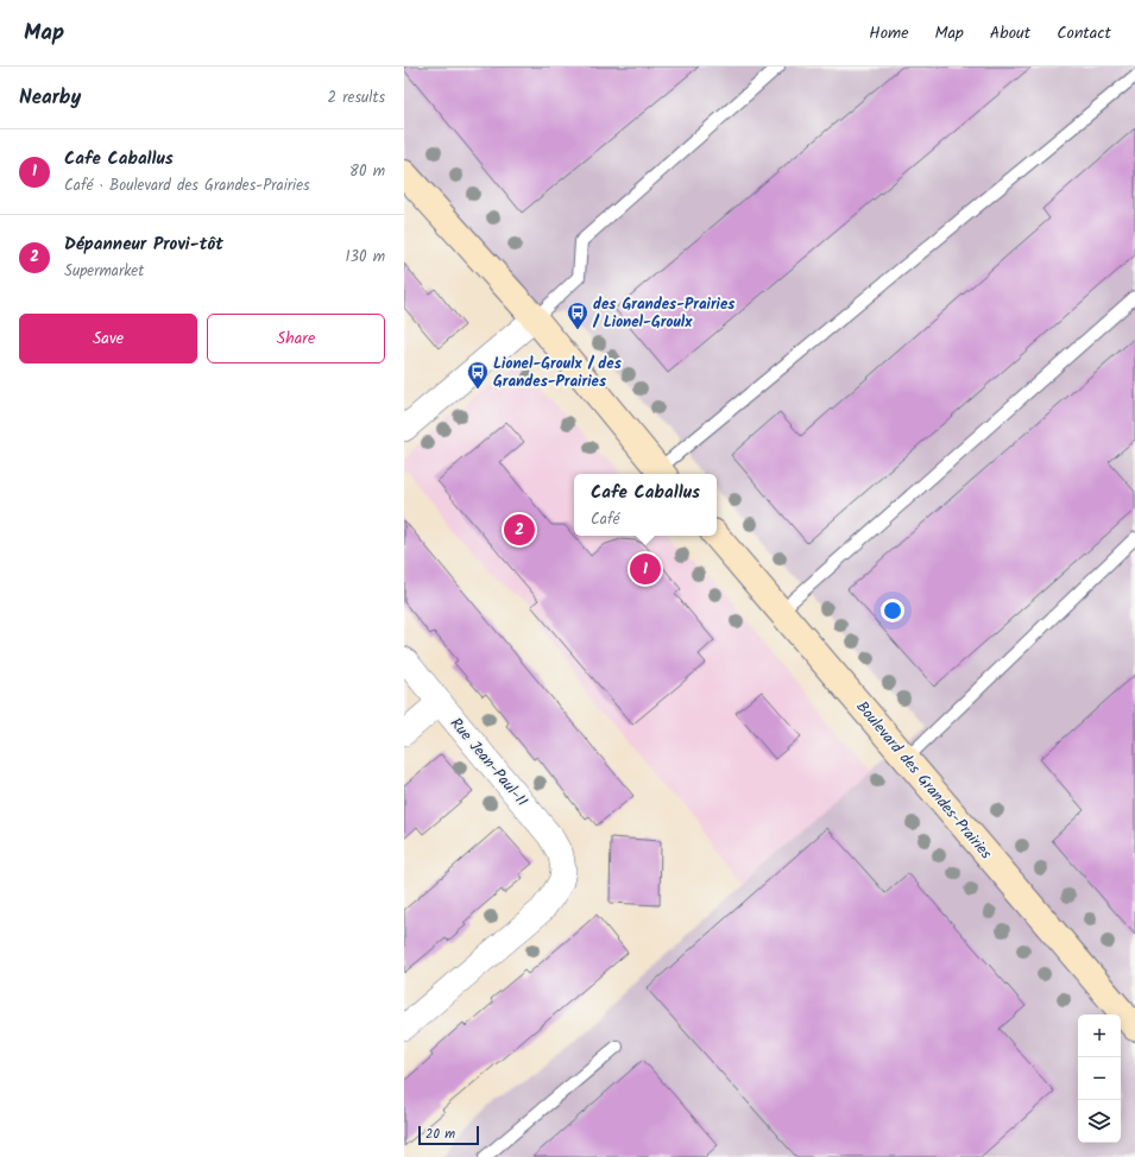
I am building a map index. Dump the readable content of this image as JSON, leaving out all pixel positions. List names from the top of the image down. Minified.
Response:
{"streets":{"main road":["Boulevard des Grandes-Prairies"],"street":["Rue Jean-Paul-II"]},"places":{"bus stop":["des Grandes-Prairies / Lionel-Groulx","Lionel-Groulx / des Grandes-Prairies"]},"scale_bar":"20 m","page":{"header":"Map","nav":["Home","Map","About","Contact"],"heading":["Nearby","2 results"],"list":[{"mark":"1","name":"Cafe Caballus","note":"Café · Boulevard des Grandes-Prairies","value":"80 m"},{"mark":"2","name":"Dépanneur Provi-tôt","note":"Supermarket","value":"130 m"}],"buttons":["Save","Share"],"popup":["Cafe Caballus","Café"],"pins":["2","1"],"map_buttons":["+","−"],"scale":"20 m"}}
